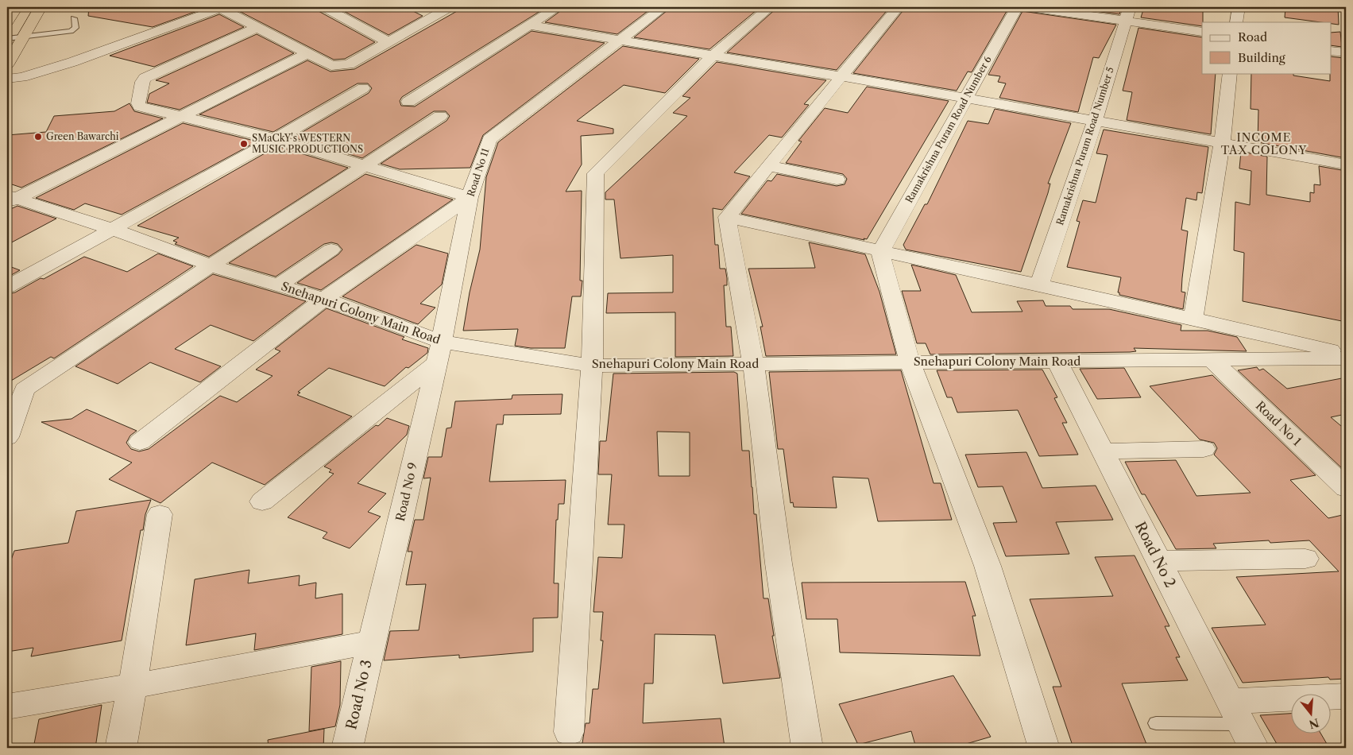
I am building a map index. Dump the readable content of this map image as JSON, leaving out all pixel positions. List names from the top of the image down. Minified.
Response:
{"streets":{"street":["Ramakrishna Puram Road Number 6","Ramakrishna Puram Road Number 5","Road No 11","Snehapuri Colony Main Road","Road No 1","Road No 9","Road No 2","Road No 3"]},"crossings":[["Road No 11","Snehapuri Colony Main Road"],["Road No 11","Road No 9"],["Snehapuri Colony Main Road","Road No 1"],["Snehapuri Colony Main Road","Road No 9"],["Snehapuri Colony Main Road","Road No 2"],["Road No 9","Road No 3"]],"districts":["INCOME TAX COLONY"],"places":["Green Bawarchi","SMaCkY's WESTERN MUSIC PRODUCTIONS"],"legend":["Road","Building"],"north":"bottom"}
